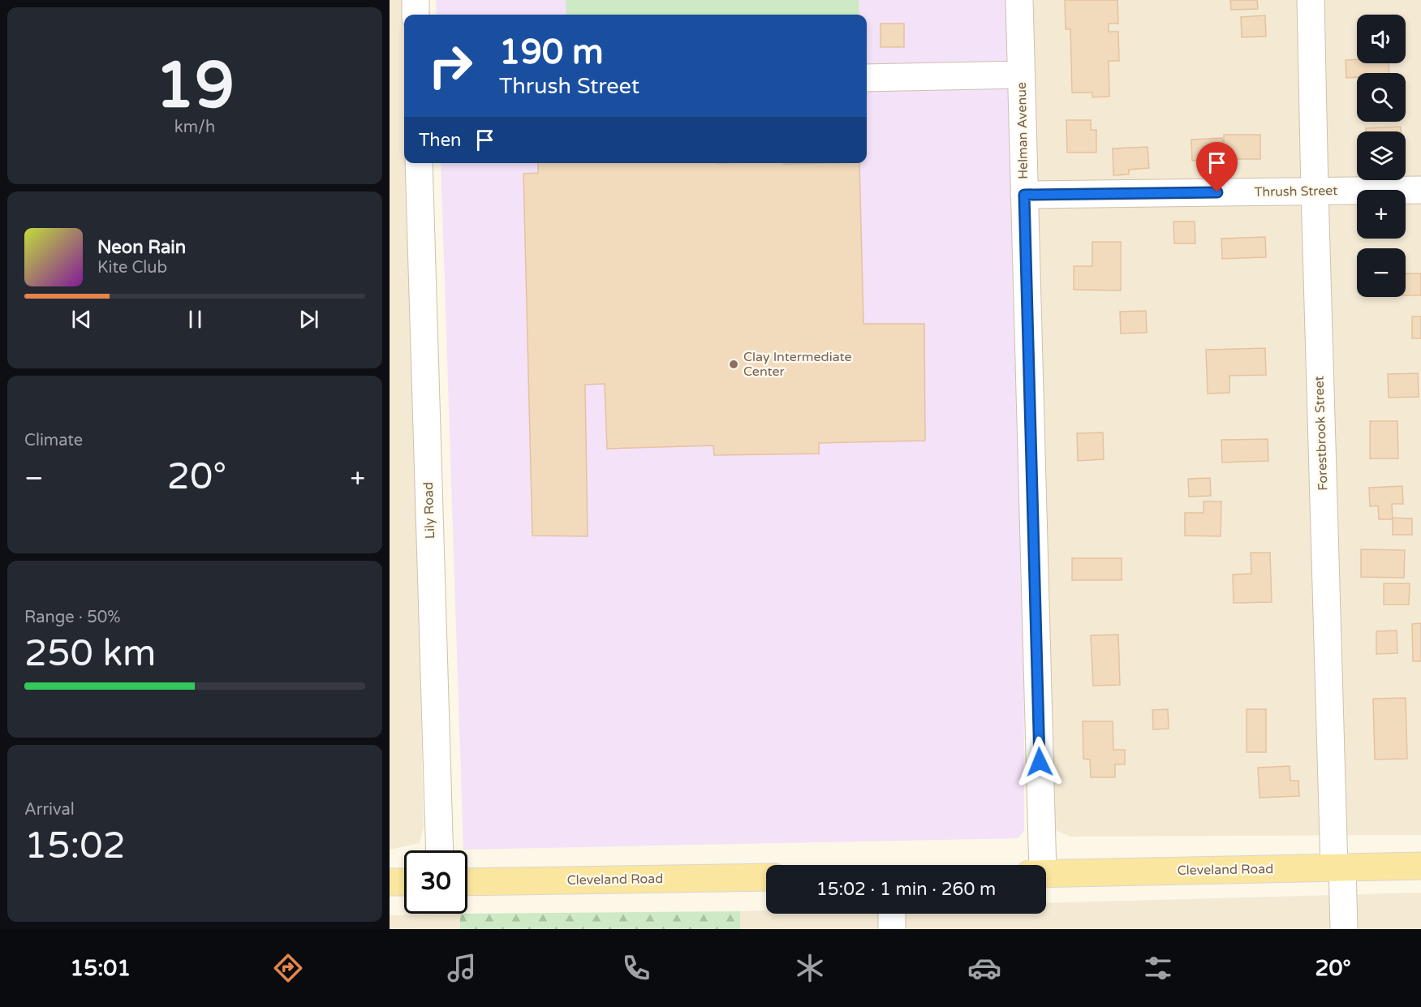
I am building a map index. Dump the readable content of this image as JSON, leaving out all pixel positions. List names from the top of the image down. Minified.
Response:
{"streets":{"main road":["Cleveland Road"],"street":["Helman Avenue","Thrush Street","Forestbrook Street","Lily Road"]},"crossings":[["Helman Avenue","Thrush Street"],["Thrush Street","Forestbrook Street"],["Forestbrook Street","Cleveland Road"]],"places":["Clay Intermediate Center"],"page":{"tile":[["19","km/h"],"Climate",["Range · 50%","250 km"],["Arrival","15:02"]],"map_buttons":["+","−"],"turn":["190 m","Thrush Street"],"then":"Then","song":["Neon Rain","Kite Club"],"heat":["−","20°","+"],"limit":"30","trip":"15:02 · 1 min · 260 m","tabs":["15:01","20°"]}}
